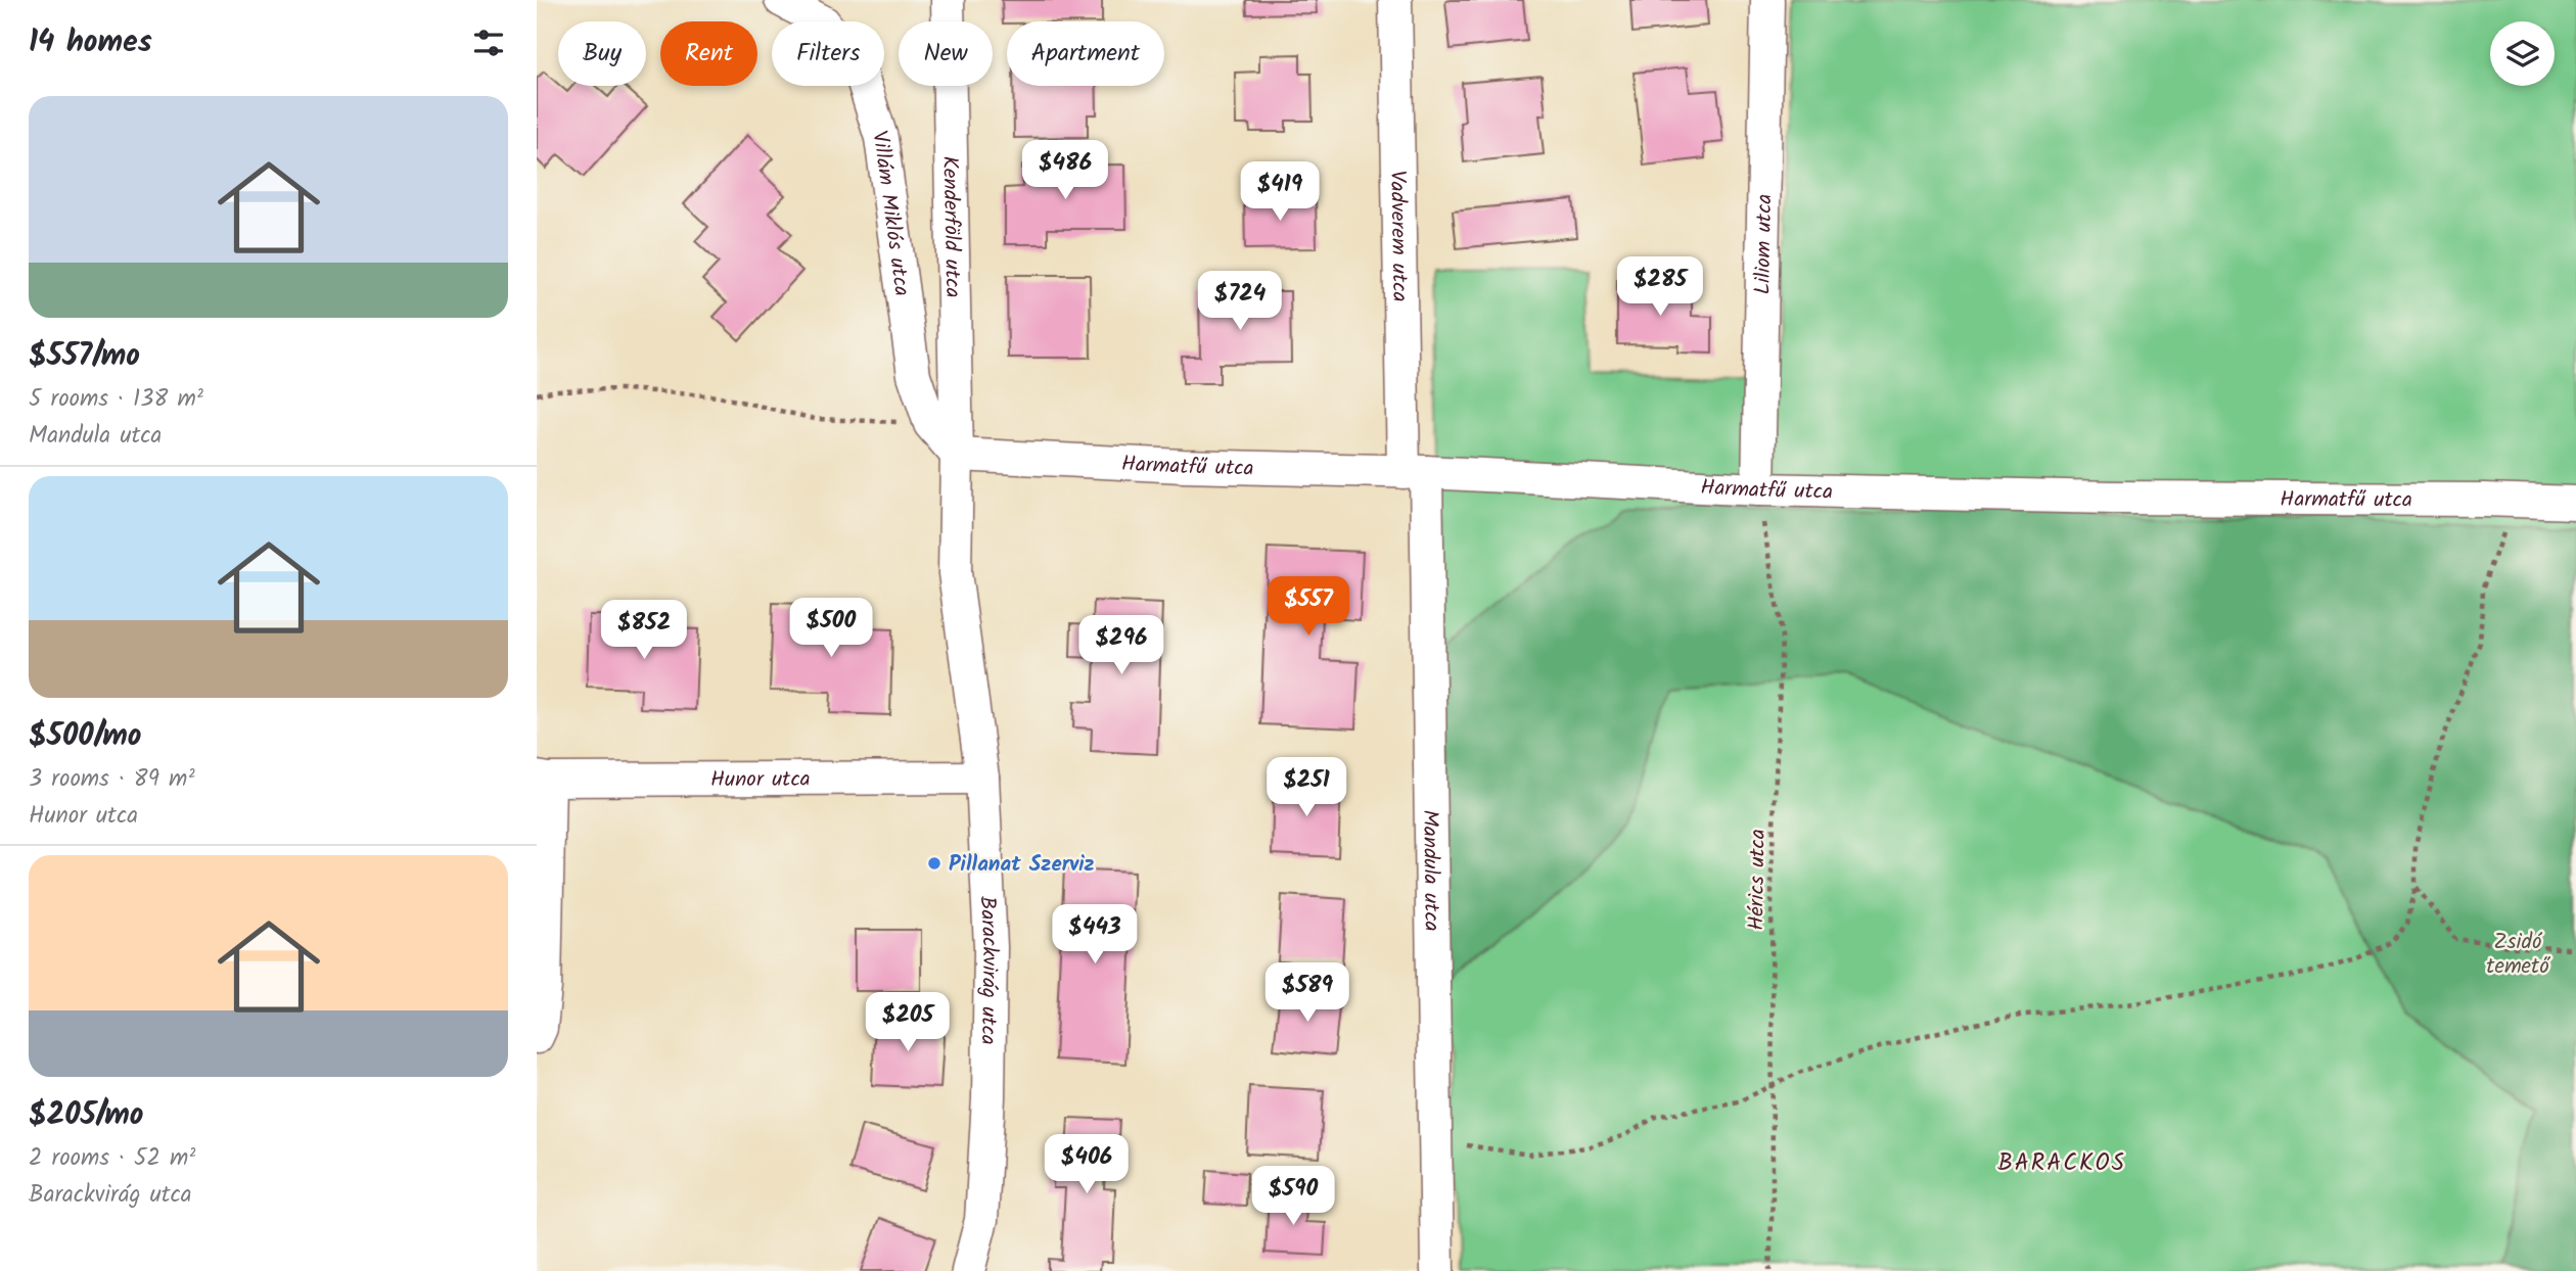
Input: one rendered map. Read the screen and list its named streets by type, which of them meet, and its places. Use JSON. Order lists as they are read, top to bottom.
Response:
{
  "streets": {
    "street": [
      "Villám Miklós utca",
      "Kenderföld utca",
      "Vadverem utca",
      "Liliom utca",
      "Harmatfű utca",
      "Hunor utca",
      "Mandula utca",
      "Barackvirág utca"
    ],
    "path": ["Hérics utca"]
  },
  "crossings": [
    ["Villám Miklós utca", "Kenderföld utca"],
    ["Villám Miklós utca", "Harmatfű utca"],
    ["Villám Miklós utca", "Barackvirág utca"],
    ["Kenderföld utca", "Harmatfű utca"],
    ["Kenderföld utca", "Barackvirág utca"],
    ["Vadverem utca", "Harmatfű utca"],
    ["Vadverem utca", "Mandula utca"],
    ["Liliom utca", "Harmatfű utca"],
    ["Liliom utca", "Hérics utca"],
    ["Harmatfű utca", "Mandula utca"],
    ["Harmatfű utca", "Hérics utca"],
    ["Harmatfű utca", "Barackvirág utca"],
    ["Hunor utca", "Barackvirág utca"]
  ],
  "districts": ["BARACKOS"],
  "parks": ["Zsidó temető"],
  "places": ["Pillanat Szerviz"],
  "page": {
    "heading": "14 homes",
    "chip": [
      "Buy",
      "Rent",
      "Filters",
      "New",
      "Apartment"
    ],
    "list": [
      {
        "name": "$557/mo",
        "note": "5 rooms · 138 m² · Mandula utca"
      },
      {
        "name": "$500/mo",
        "note": "3 rooms · 89 m² · Hunor utca"
      },
      {
        "name": "$205/mo",
        "note": "2 rooms · 52 m² · Barackvirág utca"
      }
    ],
    "price": [
      "$486",
      "$419",
      "$285",
      "$724",
      "$557",
      "$500",
      "$852",
      "$296",
      "$251",
      "$443",
      "$589",
      "$205",
      "$406",
      "$590"
    ]
  }
}
